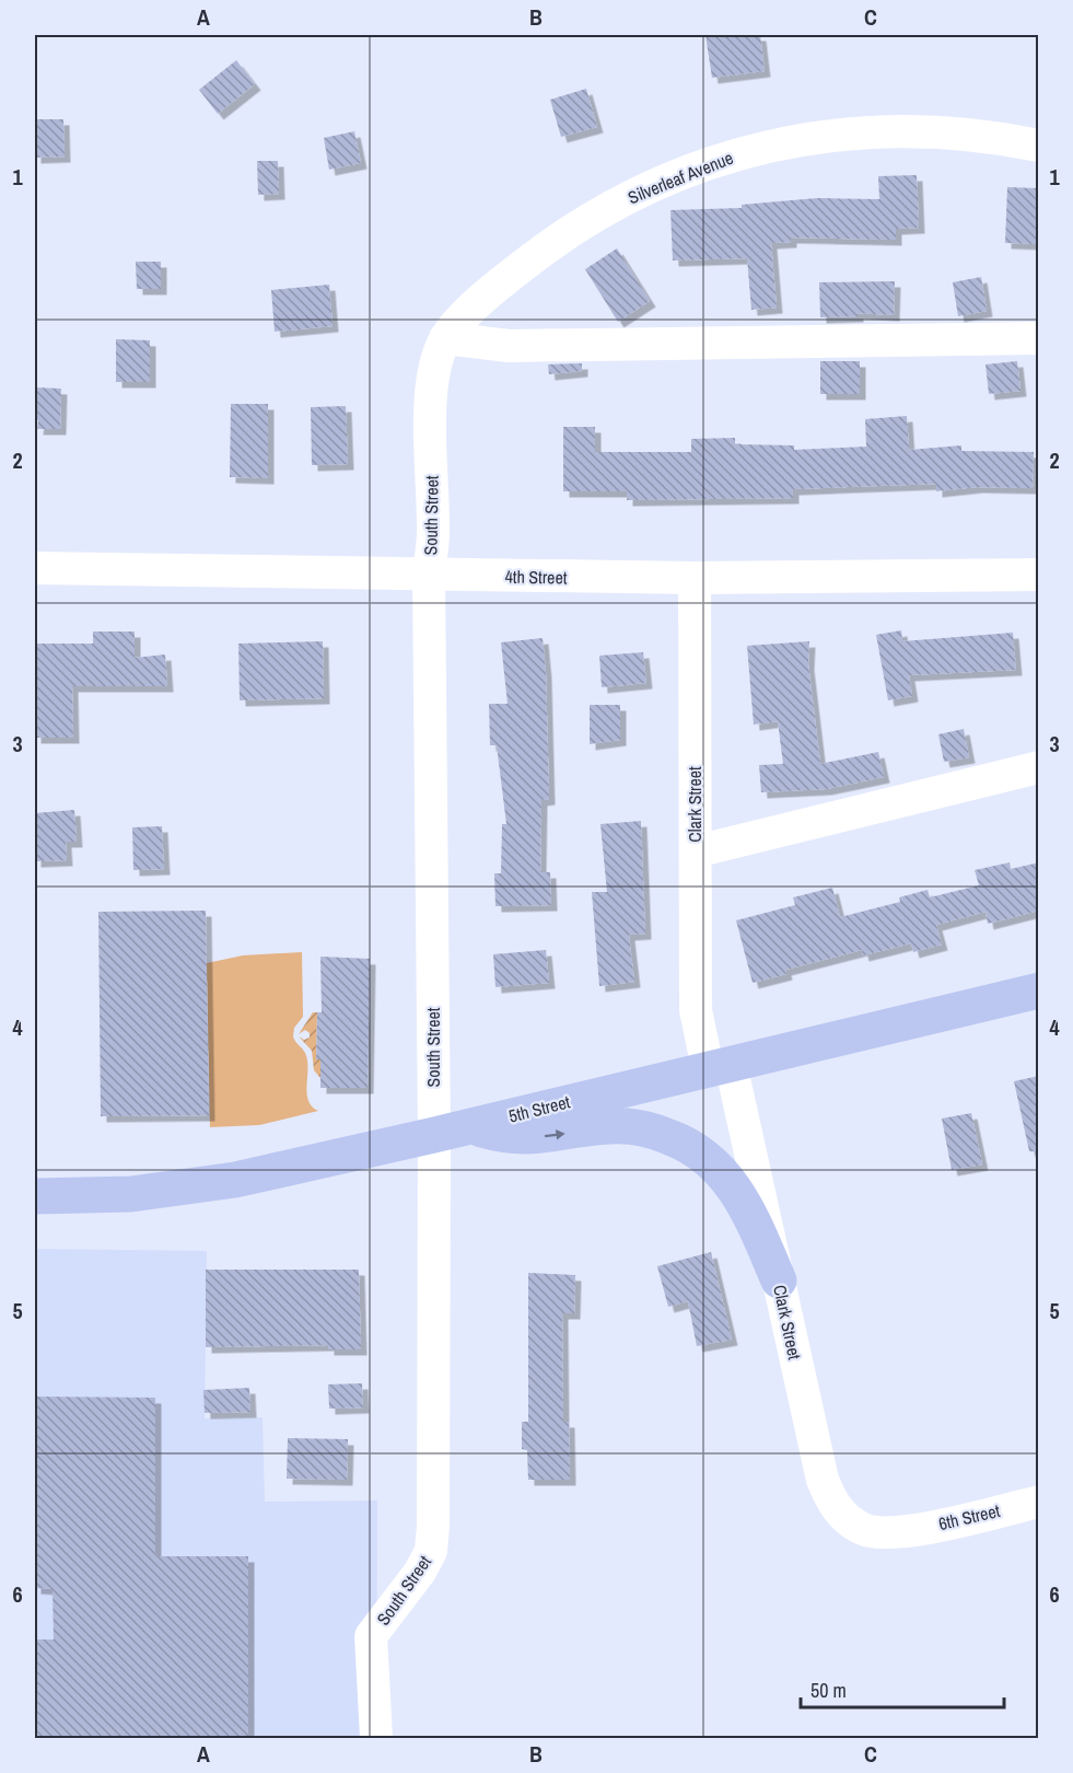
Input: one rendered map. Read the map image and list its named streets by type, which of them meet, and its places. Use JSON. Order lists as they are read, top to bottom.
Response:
{
  "streets": {
    "main road": ["5th Street"],
    "street": [
      "Silverleaf Avenue",
      "South Street",
      "4th Street",
      "Clark Street",
      "6th Street"
    ]
  },
  "crossings": [
    ["Silverleaf Avenue", "South Street"],
    ["South Street", "4th Street"],
    ["South Street", "5th Street"],
    ["4th Street", "Clark Street"],
    ["Clark Street", "5th Street"],
    ["Clark Street", "6th Street"]
  ],
  "scale_bar": "50 m",
  "grid": {
    "columns": ["A", "B", "C"],
    "rows": [
      "1",
      "2",
      "3",
      "4",
      "5",
      "6"
    ]
  }
}
